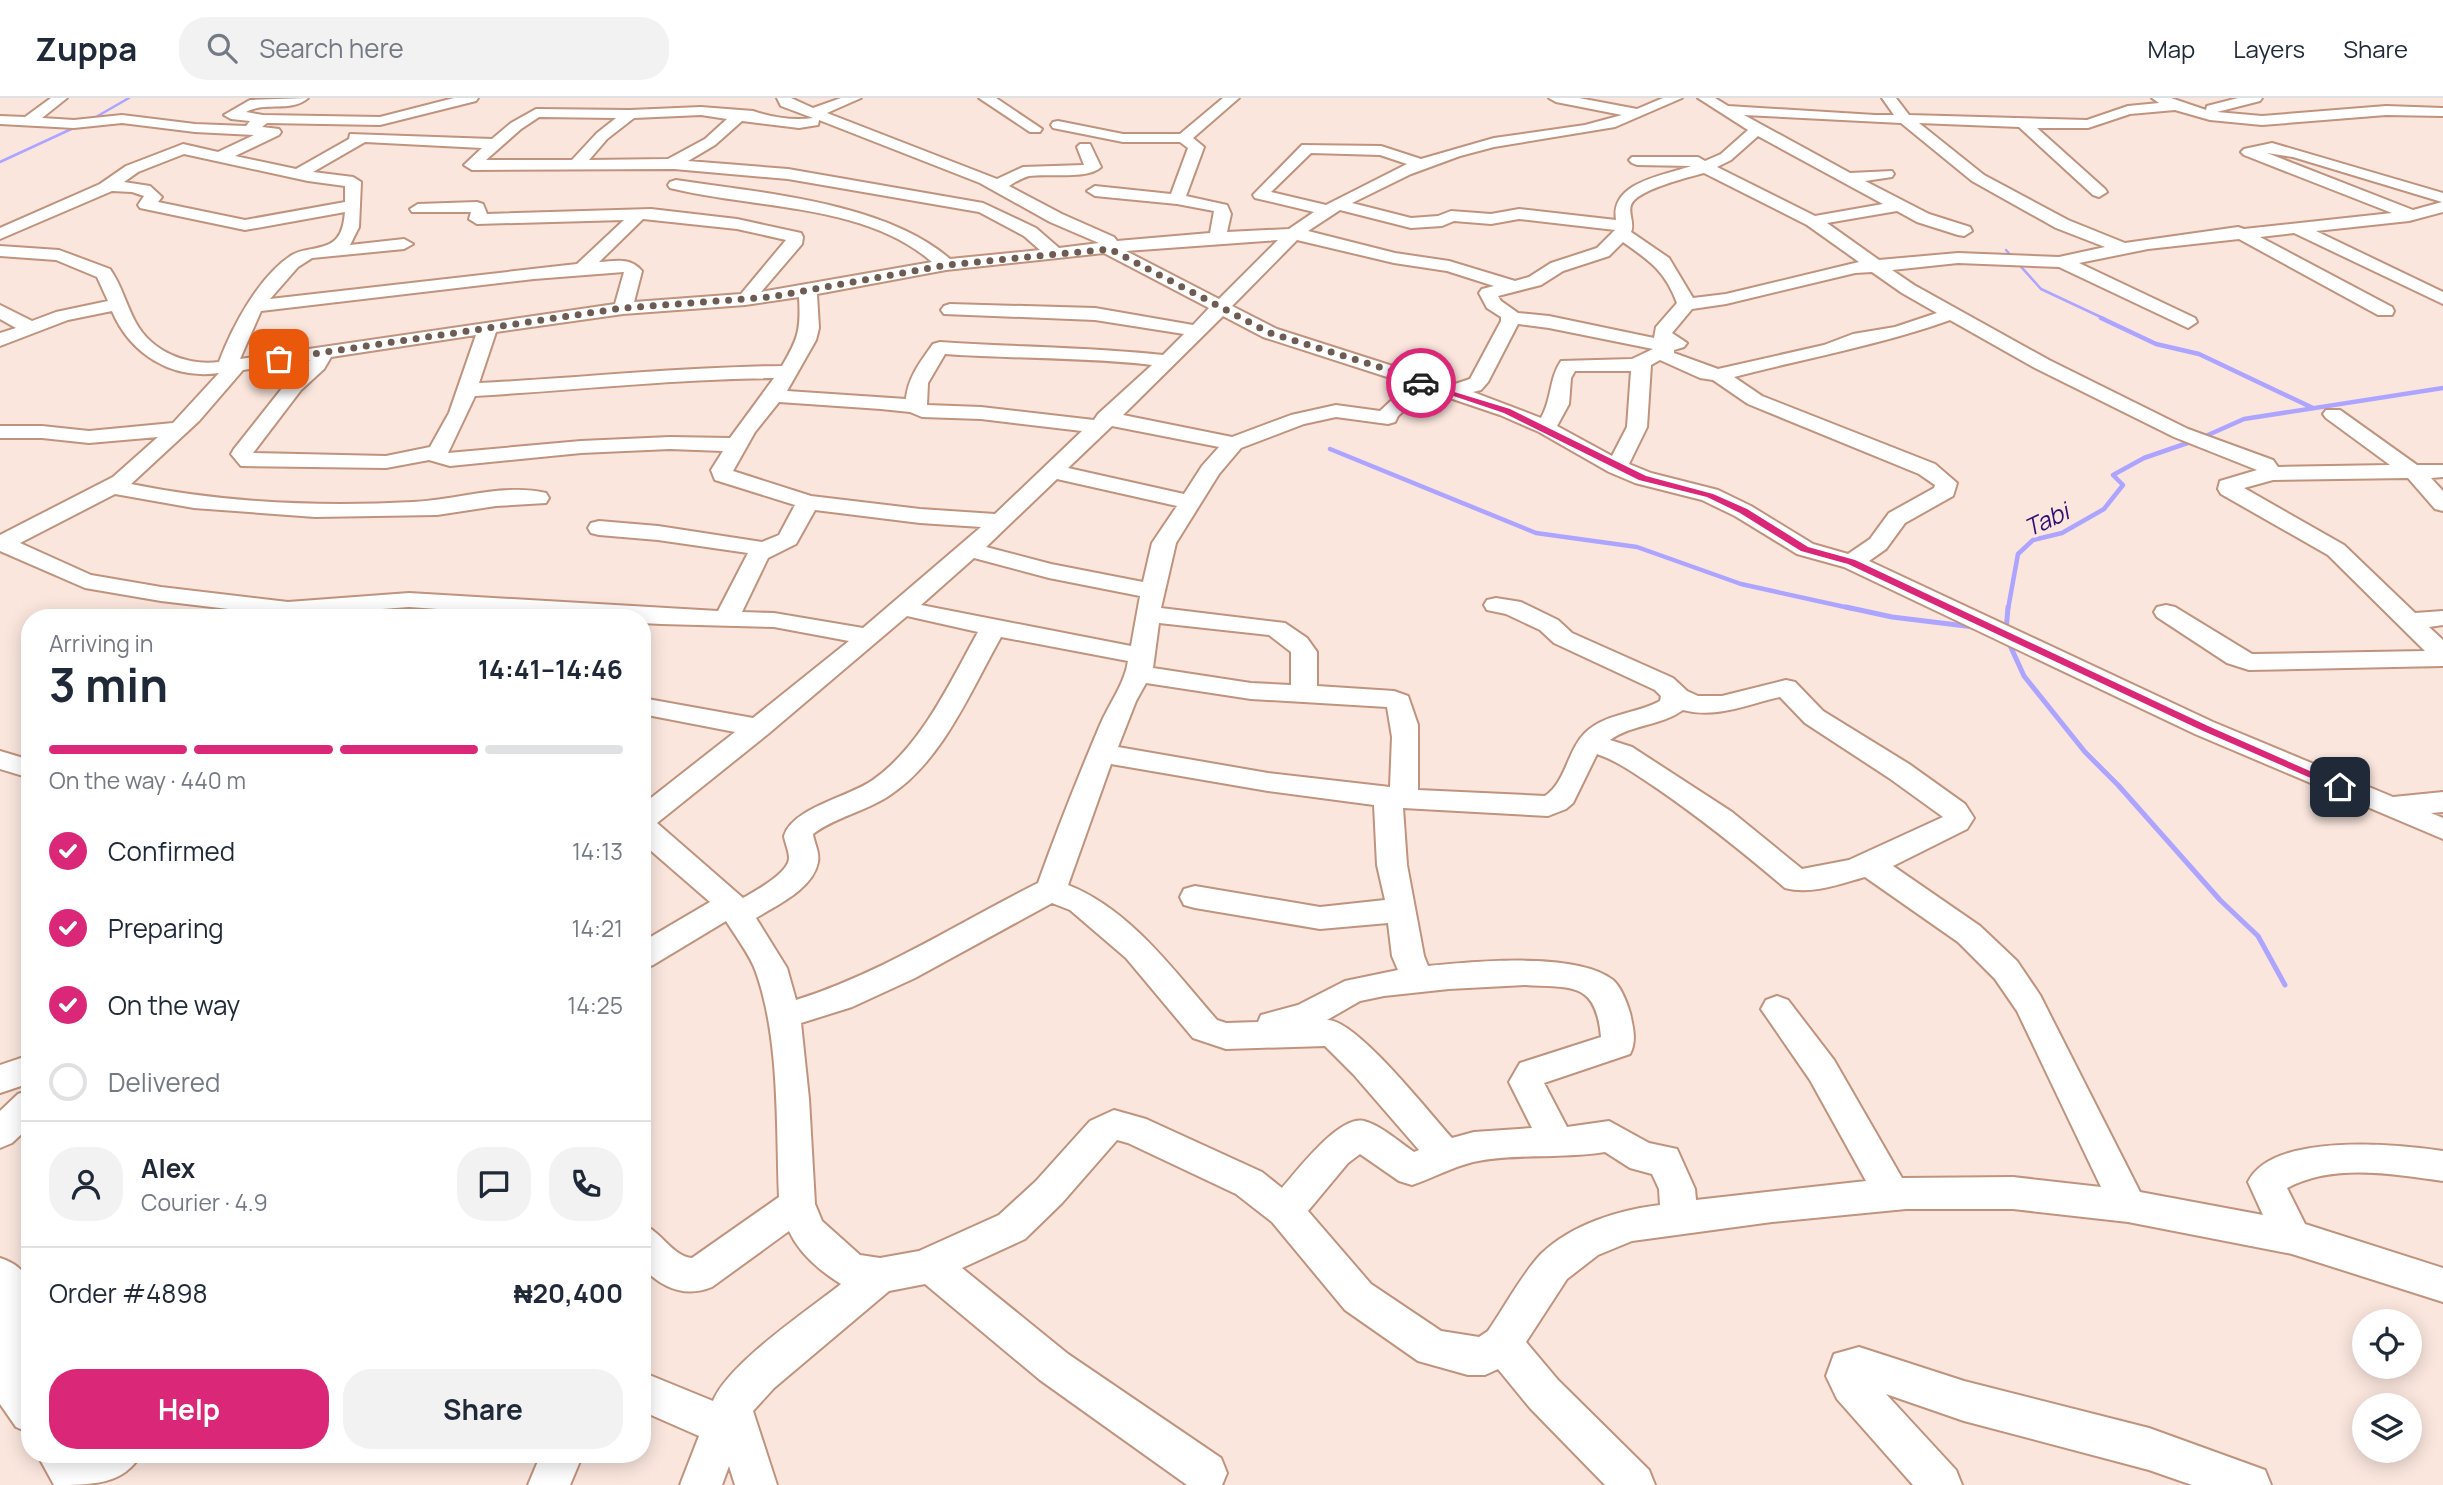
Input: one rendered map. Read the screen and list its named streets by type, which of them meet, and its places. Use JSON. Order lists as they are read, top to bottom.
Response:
{
  "water": ["Tabi"],
  "page": {
    "header": "Zuppa",
    "search": "Search here",
    "nav": ["Map", "Layers", "Share"],
    "heading": ["3 min", "Arriving in", "14:41–14:46"],
    "panel": [
      "Alex",
      "Courier · 4.9",
      "Order #4898",
      "₦20,400"
    ],
    "bar": "On the way · 440 m",
    "list": [
      ["Confirmed", "14:13"],
      ["Preparing", "14:21"],
      ["On the way", "14:25"],
      "Delivered"
    ],
    "buttons": ["Help", "Share"]
  }
}
